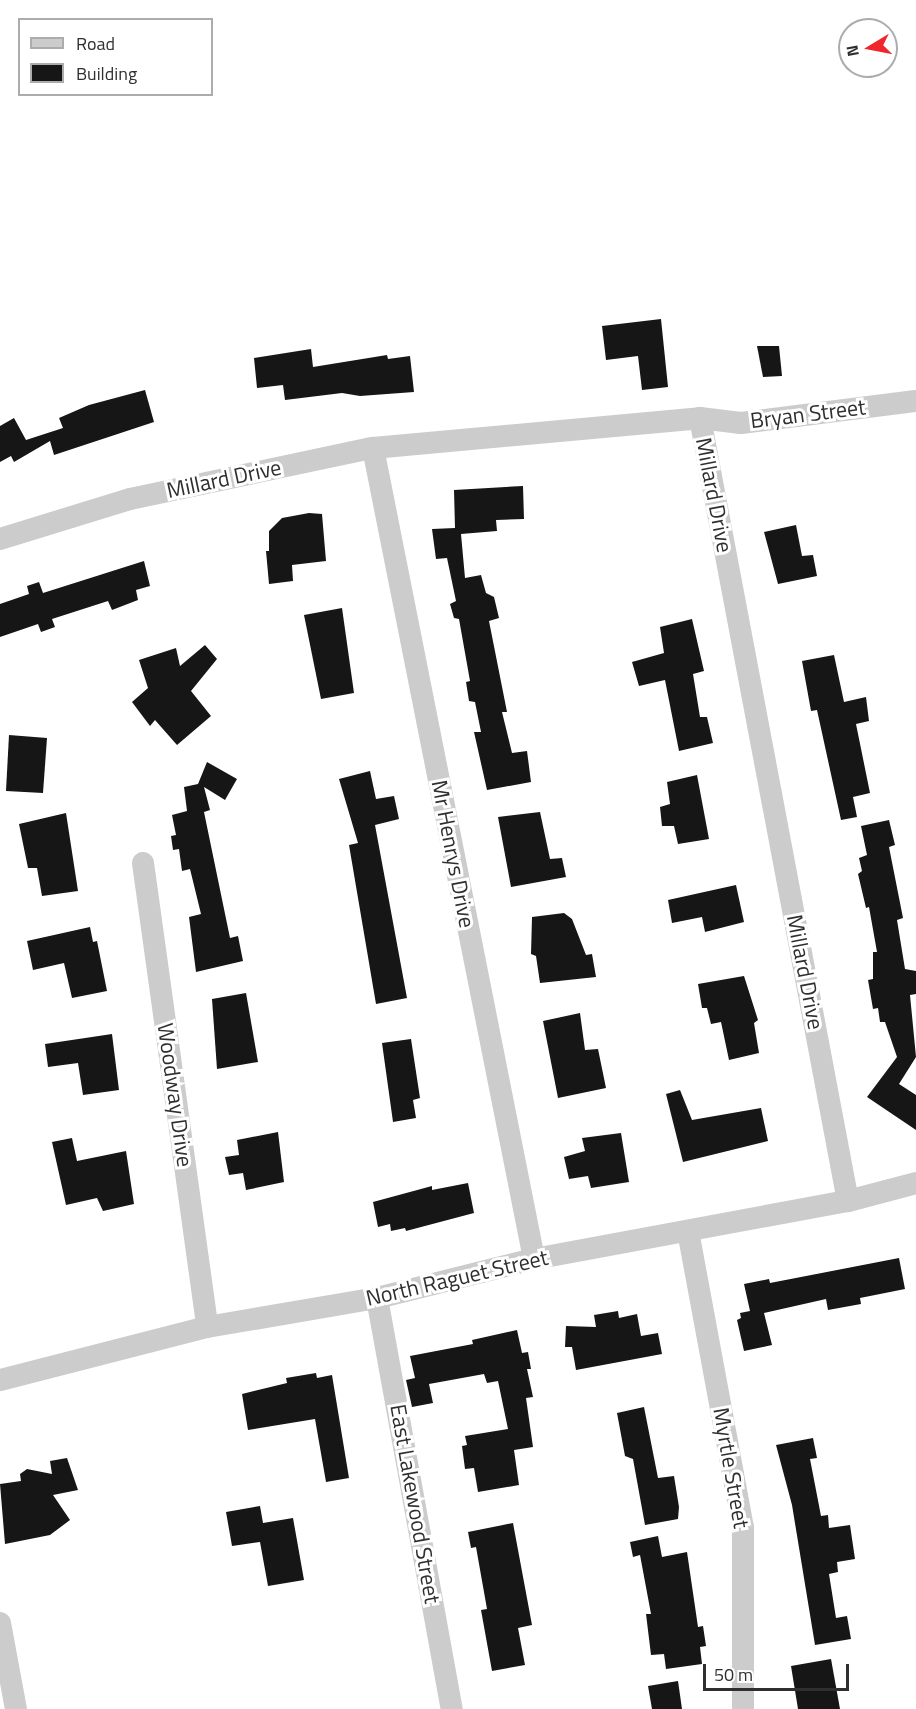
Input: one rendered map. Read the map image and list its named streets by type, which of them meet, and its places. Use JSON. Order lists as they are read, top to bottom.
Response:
{
  "streets": {
    "street": [
      "Bryan Street",
      "Millard Drive",
      "Mr Henrys Drive",
      "Woodway Drive",
      "North Raguet Street",
      "Myrtle Street",
      "East Lakewood Street"
    ]
  },
  "crossings": [
    ["Bryan Street", "Millard Drive"],
    ["Millard Drive", "Mr Henrys Drive"],
    ["Millard Drive", "North Raguet Street"],
    ["Mr Henrys Drive", "North Raguet Street"],
    ["Woodway Drive", "North Raguet Street"],
    ["North Raguet Street", "Myrtle Street"],
    ["North Raguet Street", "East Lakewood Street"]
  ],
  "legend": ["Road", "Building"],
  "scale_bar": "50 m",
  "north": "left"
}
